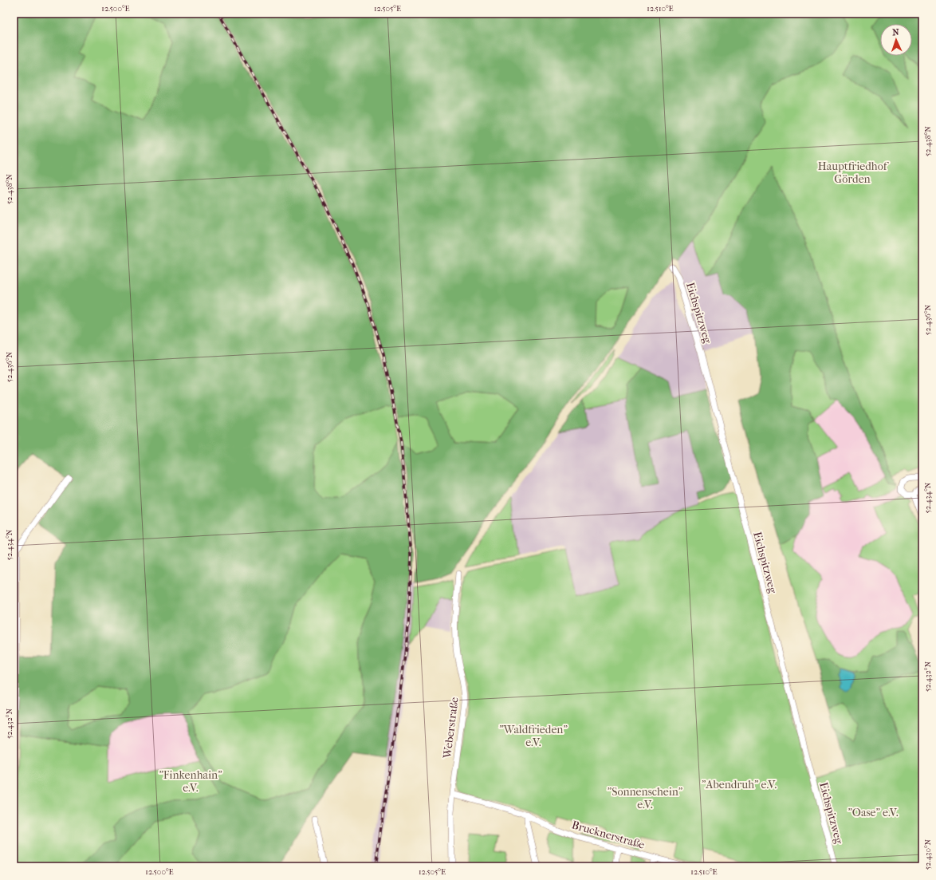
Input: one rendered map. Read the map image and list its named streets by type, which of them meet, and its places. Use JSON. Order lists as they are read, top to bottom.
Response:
{
  "streets": {
    "street": ["Eichspitzweg", "Weberstraße", "Brucknerstraße"]
  },
  "crossings": [
    ["Weberstraße", "Brucknerstraße"]
  ],
  "parks": [
    "Hauptfriedhof Görden",
    "\"Waldfrieden\" e.V.",
    "\"Finkenhain\" e.V.",
    "\"Abendruh\" e.V.",
    "\"Sonnenschein\" e.V.",
    "\"Oase\" e.V."
  ],
  "north": "top",
  "coordinates": [
    "12.500°E",
    "12.505°E",
    "12.510°E",
    "52.438°N",
    "52.436°N",
    "52.434°N",
    "52.432°N",
    "52.430°N"
  ]
}
